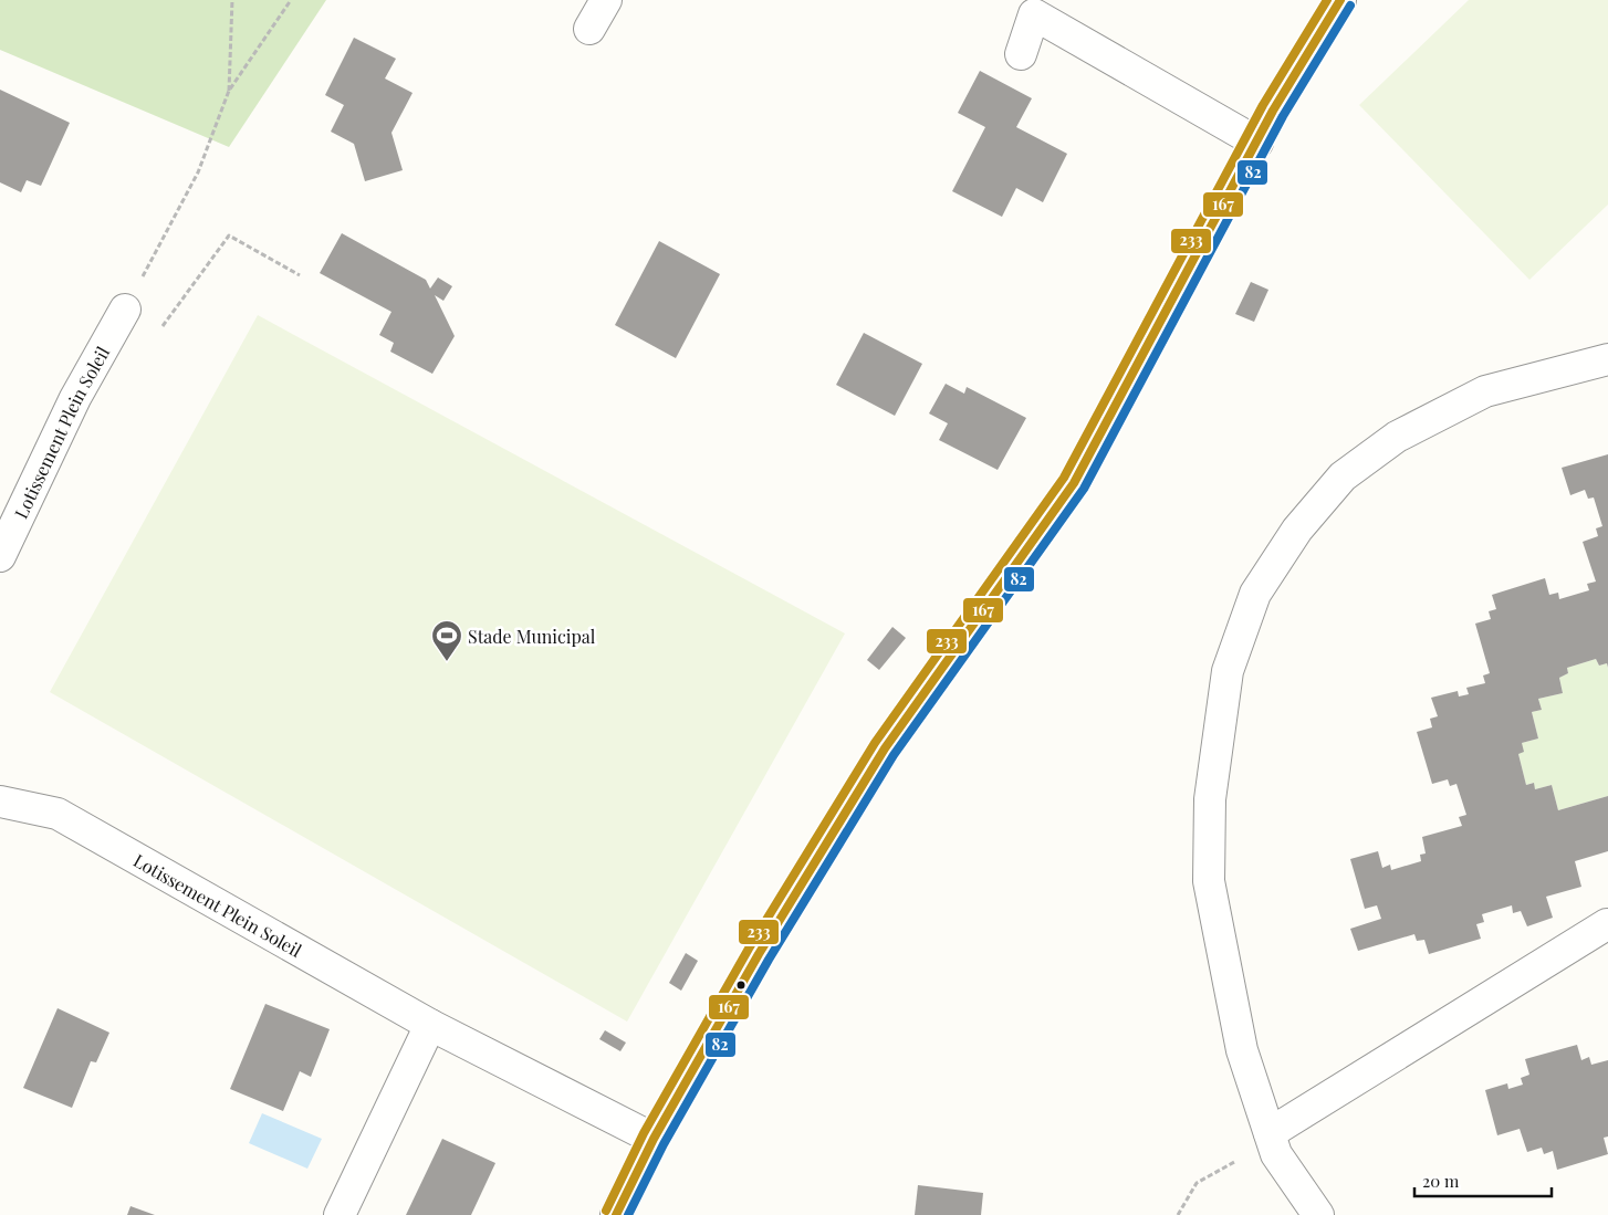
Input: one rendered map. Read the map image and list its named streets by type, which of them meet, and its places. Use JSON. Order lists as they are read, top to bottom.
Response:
{
  "streets": {
    "street": ["Lotissement Plein Soleil"]
  },
  "places": {
    "sports": ["Stade Municipal"]
  },
  "lines": ["transit line 167", "transit line 233", "transit line 82"],
  "scale_bar": "20 m"
}
